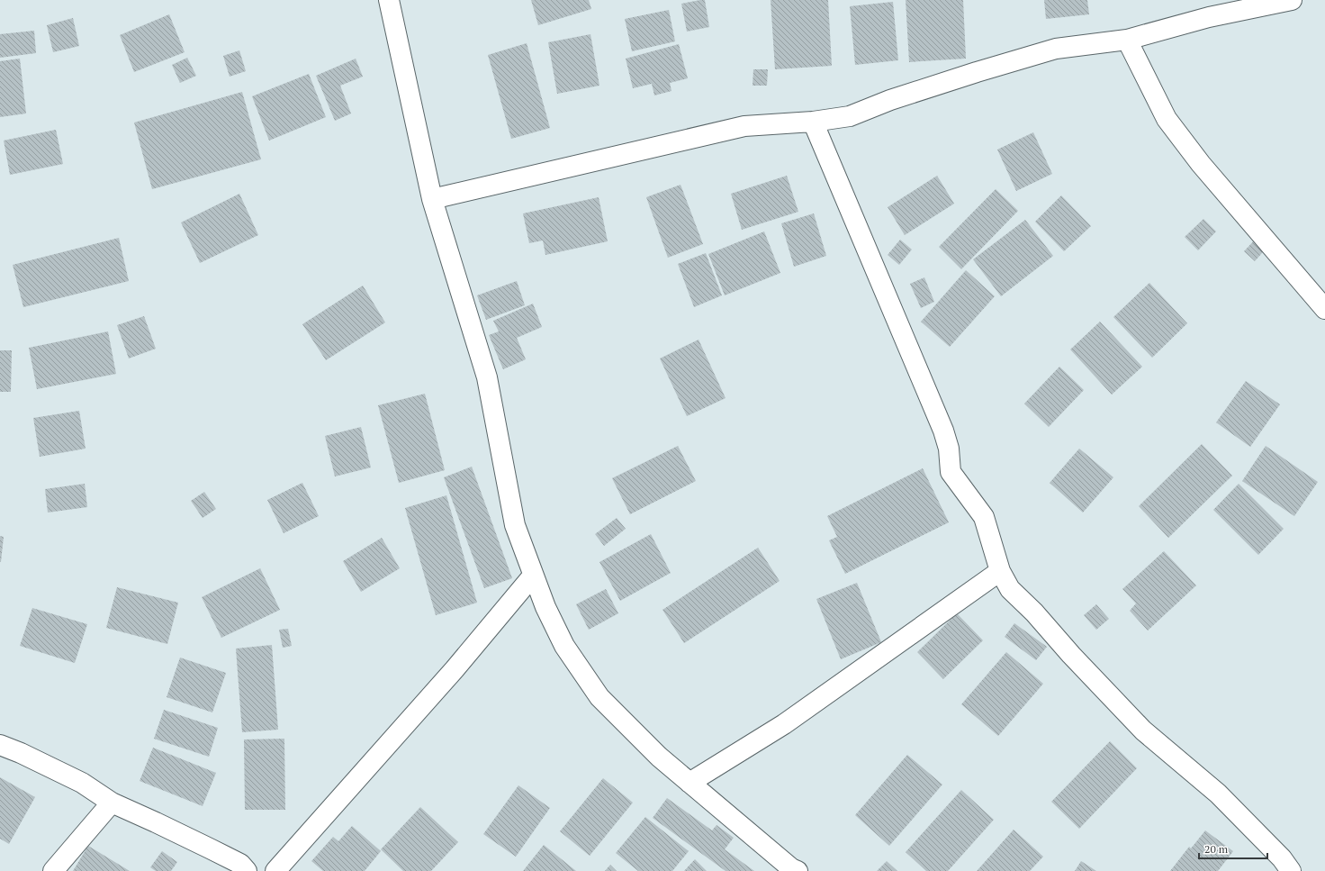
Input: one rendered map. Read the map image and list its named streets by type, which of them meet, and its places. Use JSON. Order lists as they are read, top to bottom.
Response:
{
  "scale_bar": "20 m"
}
